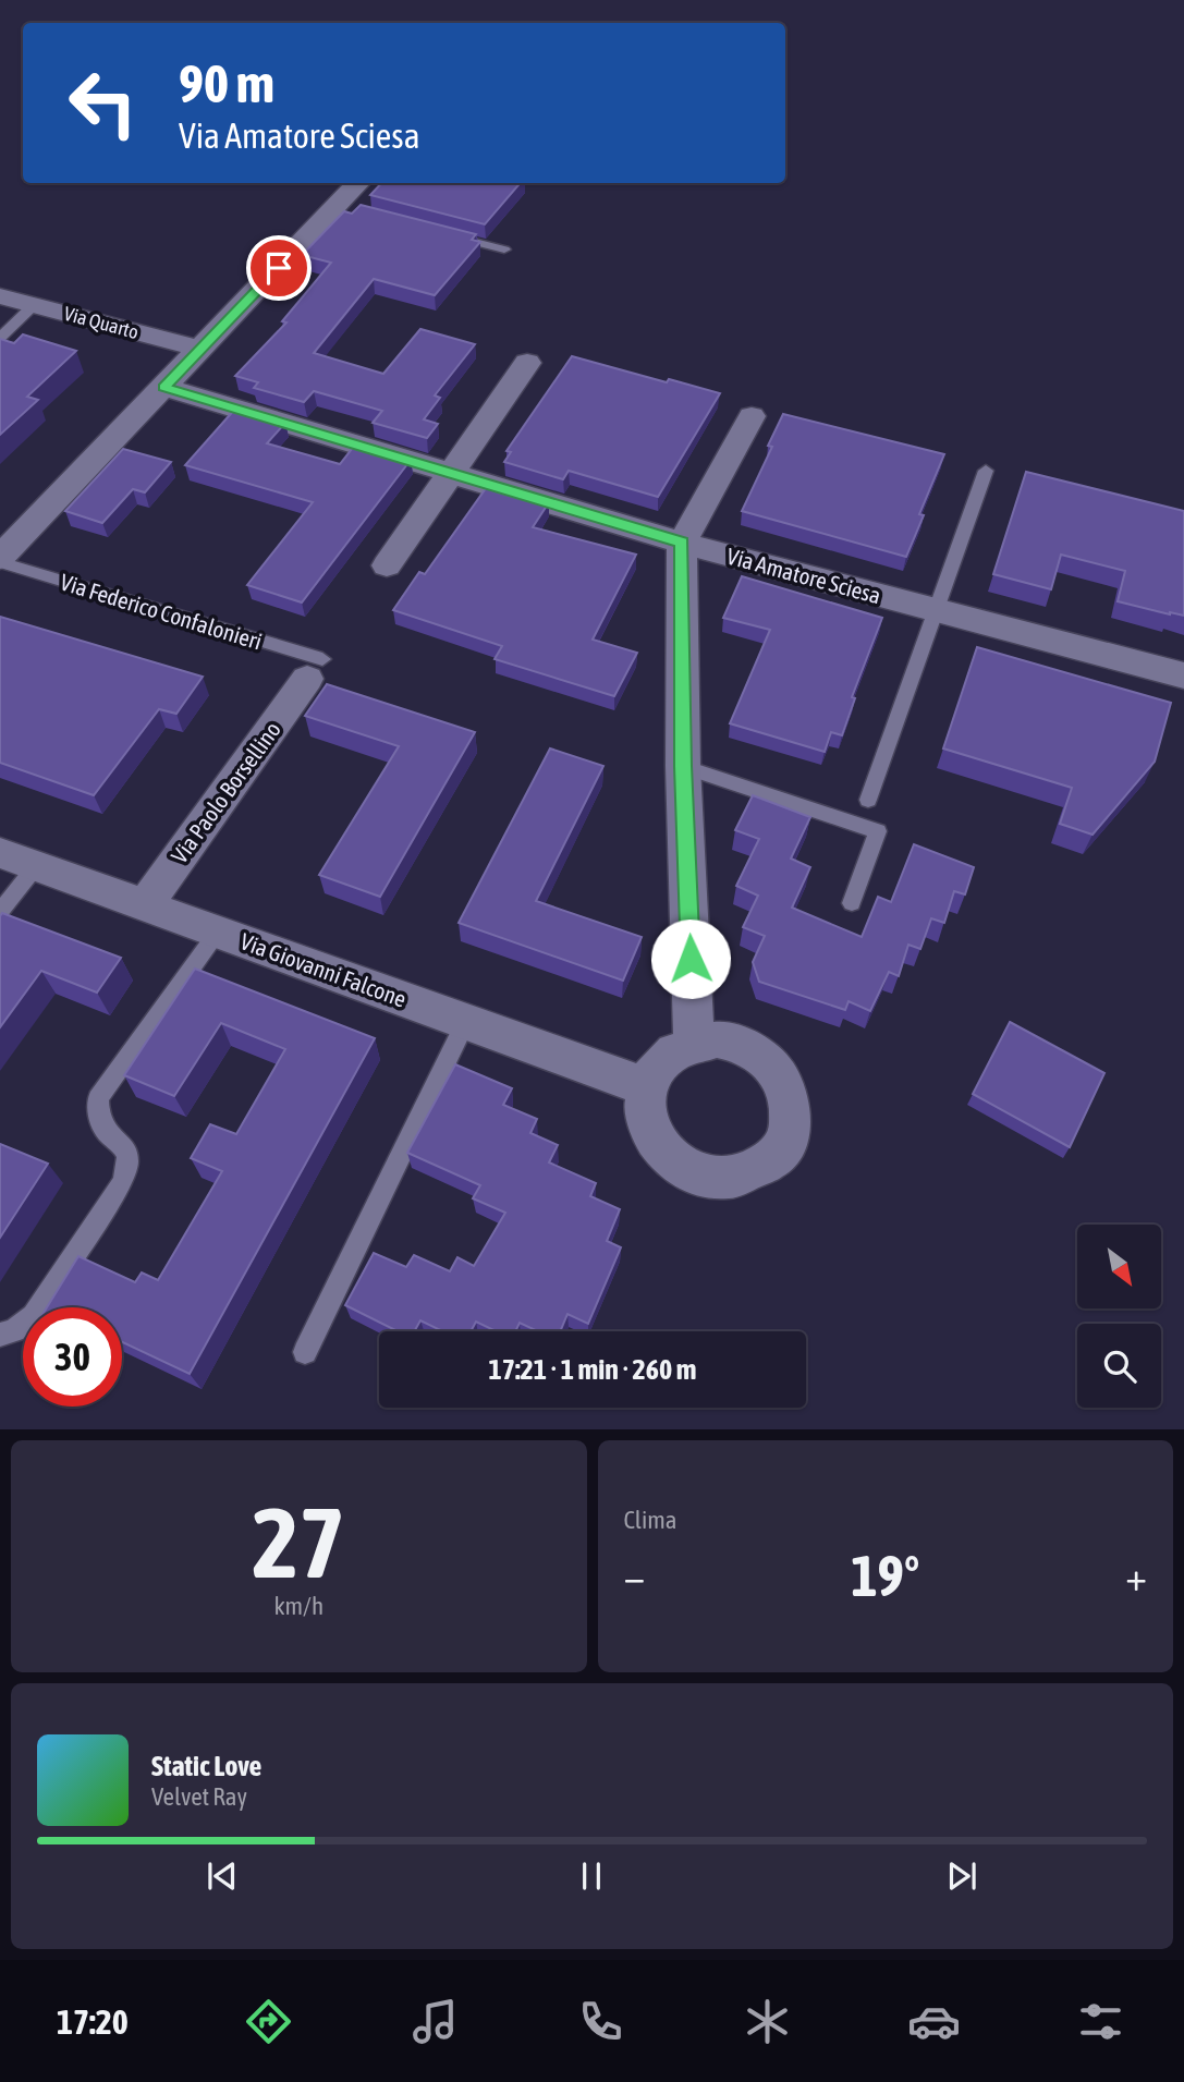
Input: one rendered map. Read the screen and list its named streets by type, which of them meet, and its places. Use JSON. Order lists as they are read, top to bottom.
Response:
{
  "streets": {
    "street": [
      "Via Quarto",
      "Via Amatore Sciesa",
      "Via Federico Confalonieri",
      "Via Paolo Borsellino",
      "Via Giovanni Falcone"
    ]
  },
  "crossings": [
    ["Via Quarto", "Via Federico Confalonieri"],
    ["Via Amatore Sciesa", "Via Federico Confalonieri"],
    ["Via Federico Confalonieri", "Via Paolo Borsellino"],
    ["Via Paolo Borsellino", "Via Giovanni Falcone"]
  ],
  "north": "bottom right",
  "page": {
    "turn": ["90 m", "Via Amatore Sciesa"],
    "limit": "30",
    "trip": "17:21 · 1 min · 260 m",
    "tile": [
      ["27", "km/h"],
      "Clima"
    ],
    "heat": ["−", "19°", "+"],
    "song": ["Static Love", "Velvet Ray"],
    "tabs": "17:20"
  }
}
